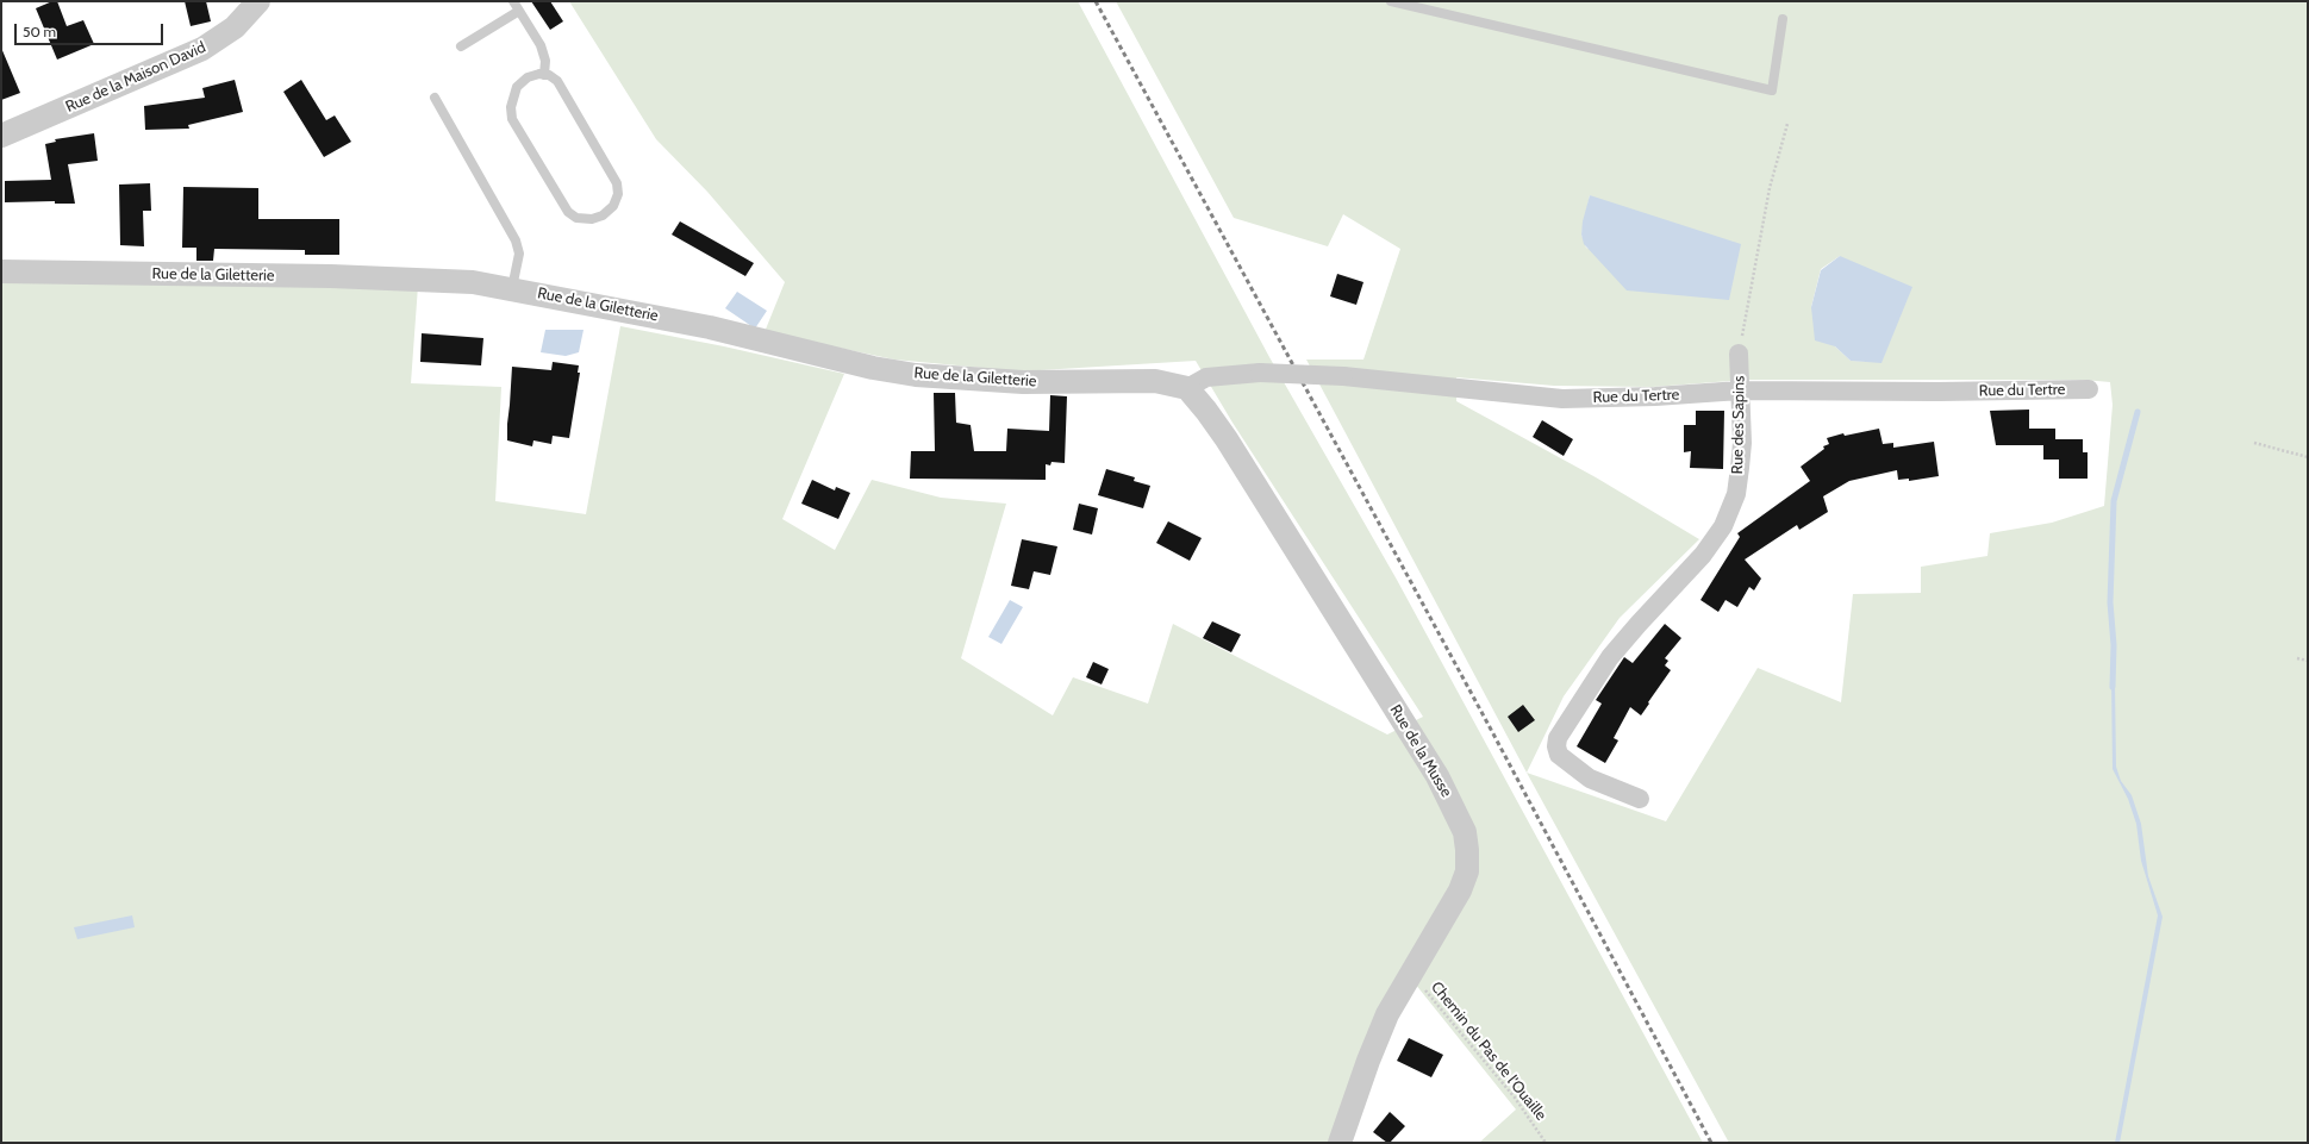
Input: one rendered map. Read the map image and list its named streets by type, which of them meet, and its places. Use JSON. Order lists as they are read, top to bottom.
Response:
{
  "streets": {
    "street": [
      "Rue de la Maison David",
      "Rue de la Giletterie",
      "Rue du Tertre",
      "Rue des Sapins",
      "Rue de la Musse"
    ],
    "path": ["Chemin du Pas de l'Ouaille"]
  },
  "crossings": [
    ["Rue de la Giletterie", "Rue du Tertre"],
    ["Rue de la Giletterie", "Rue de la Musse"],
    ["Rue du Tertre", "Rue des Sapins"],
    ["Rue du Tertre", "Rue de la Musse"],
    ["Rue de la Musse", "Chemin du Pas de l'Ouaille"]
  ],
  "scale_bar": "50 m"
}
